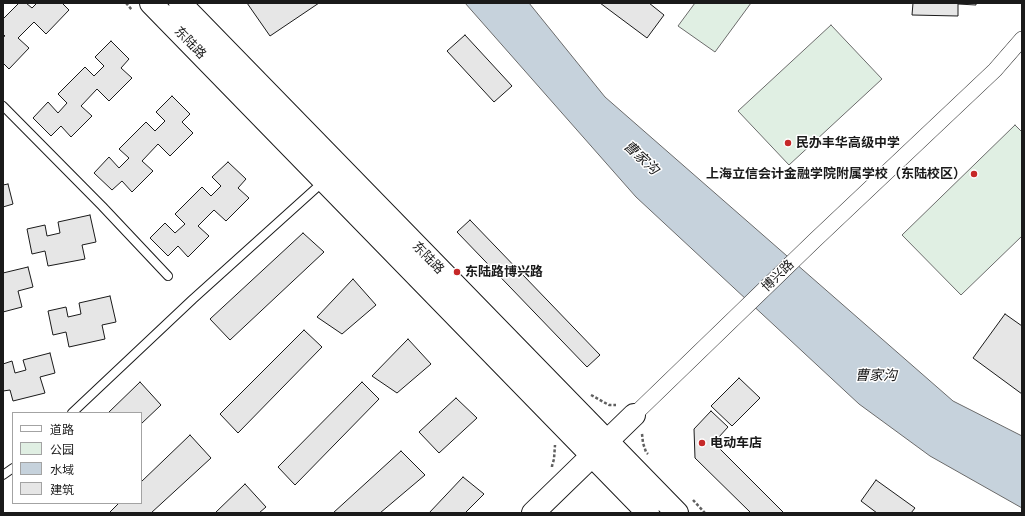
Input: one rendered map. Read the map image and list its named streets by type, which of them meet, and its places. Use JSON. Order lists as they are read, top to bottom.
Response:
{
  "streets": {
    "main road": ["东陆路", "博兴路"]
  },
  "crossings": [
    ["东陆路", "博兴路"]
  ],
  "water": ["曹家沟"],
  "places": [
    "民办丰华高级中学",
    "上海立信会计金融学院附属学校（东陆校区）",
    "东陆路博兴路",
    "电动车店"
  ],
  "legend": [
    "道路",
    "公园",
    "水域",
    "建筑"
  ]
}
